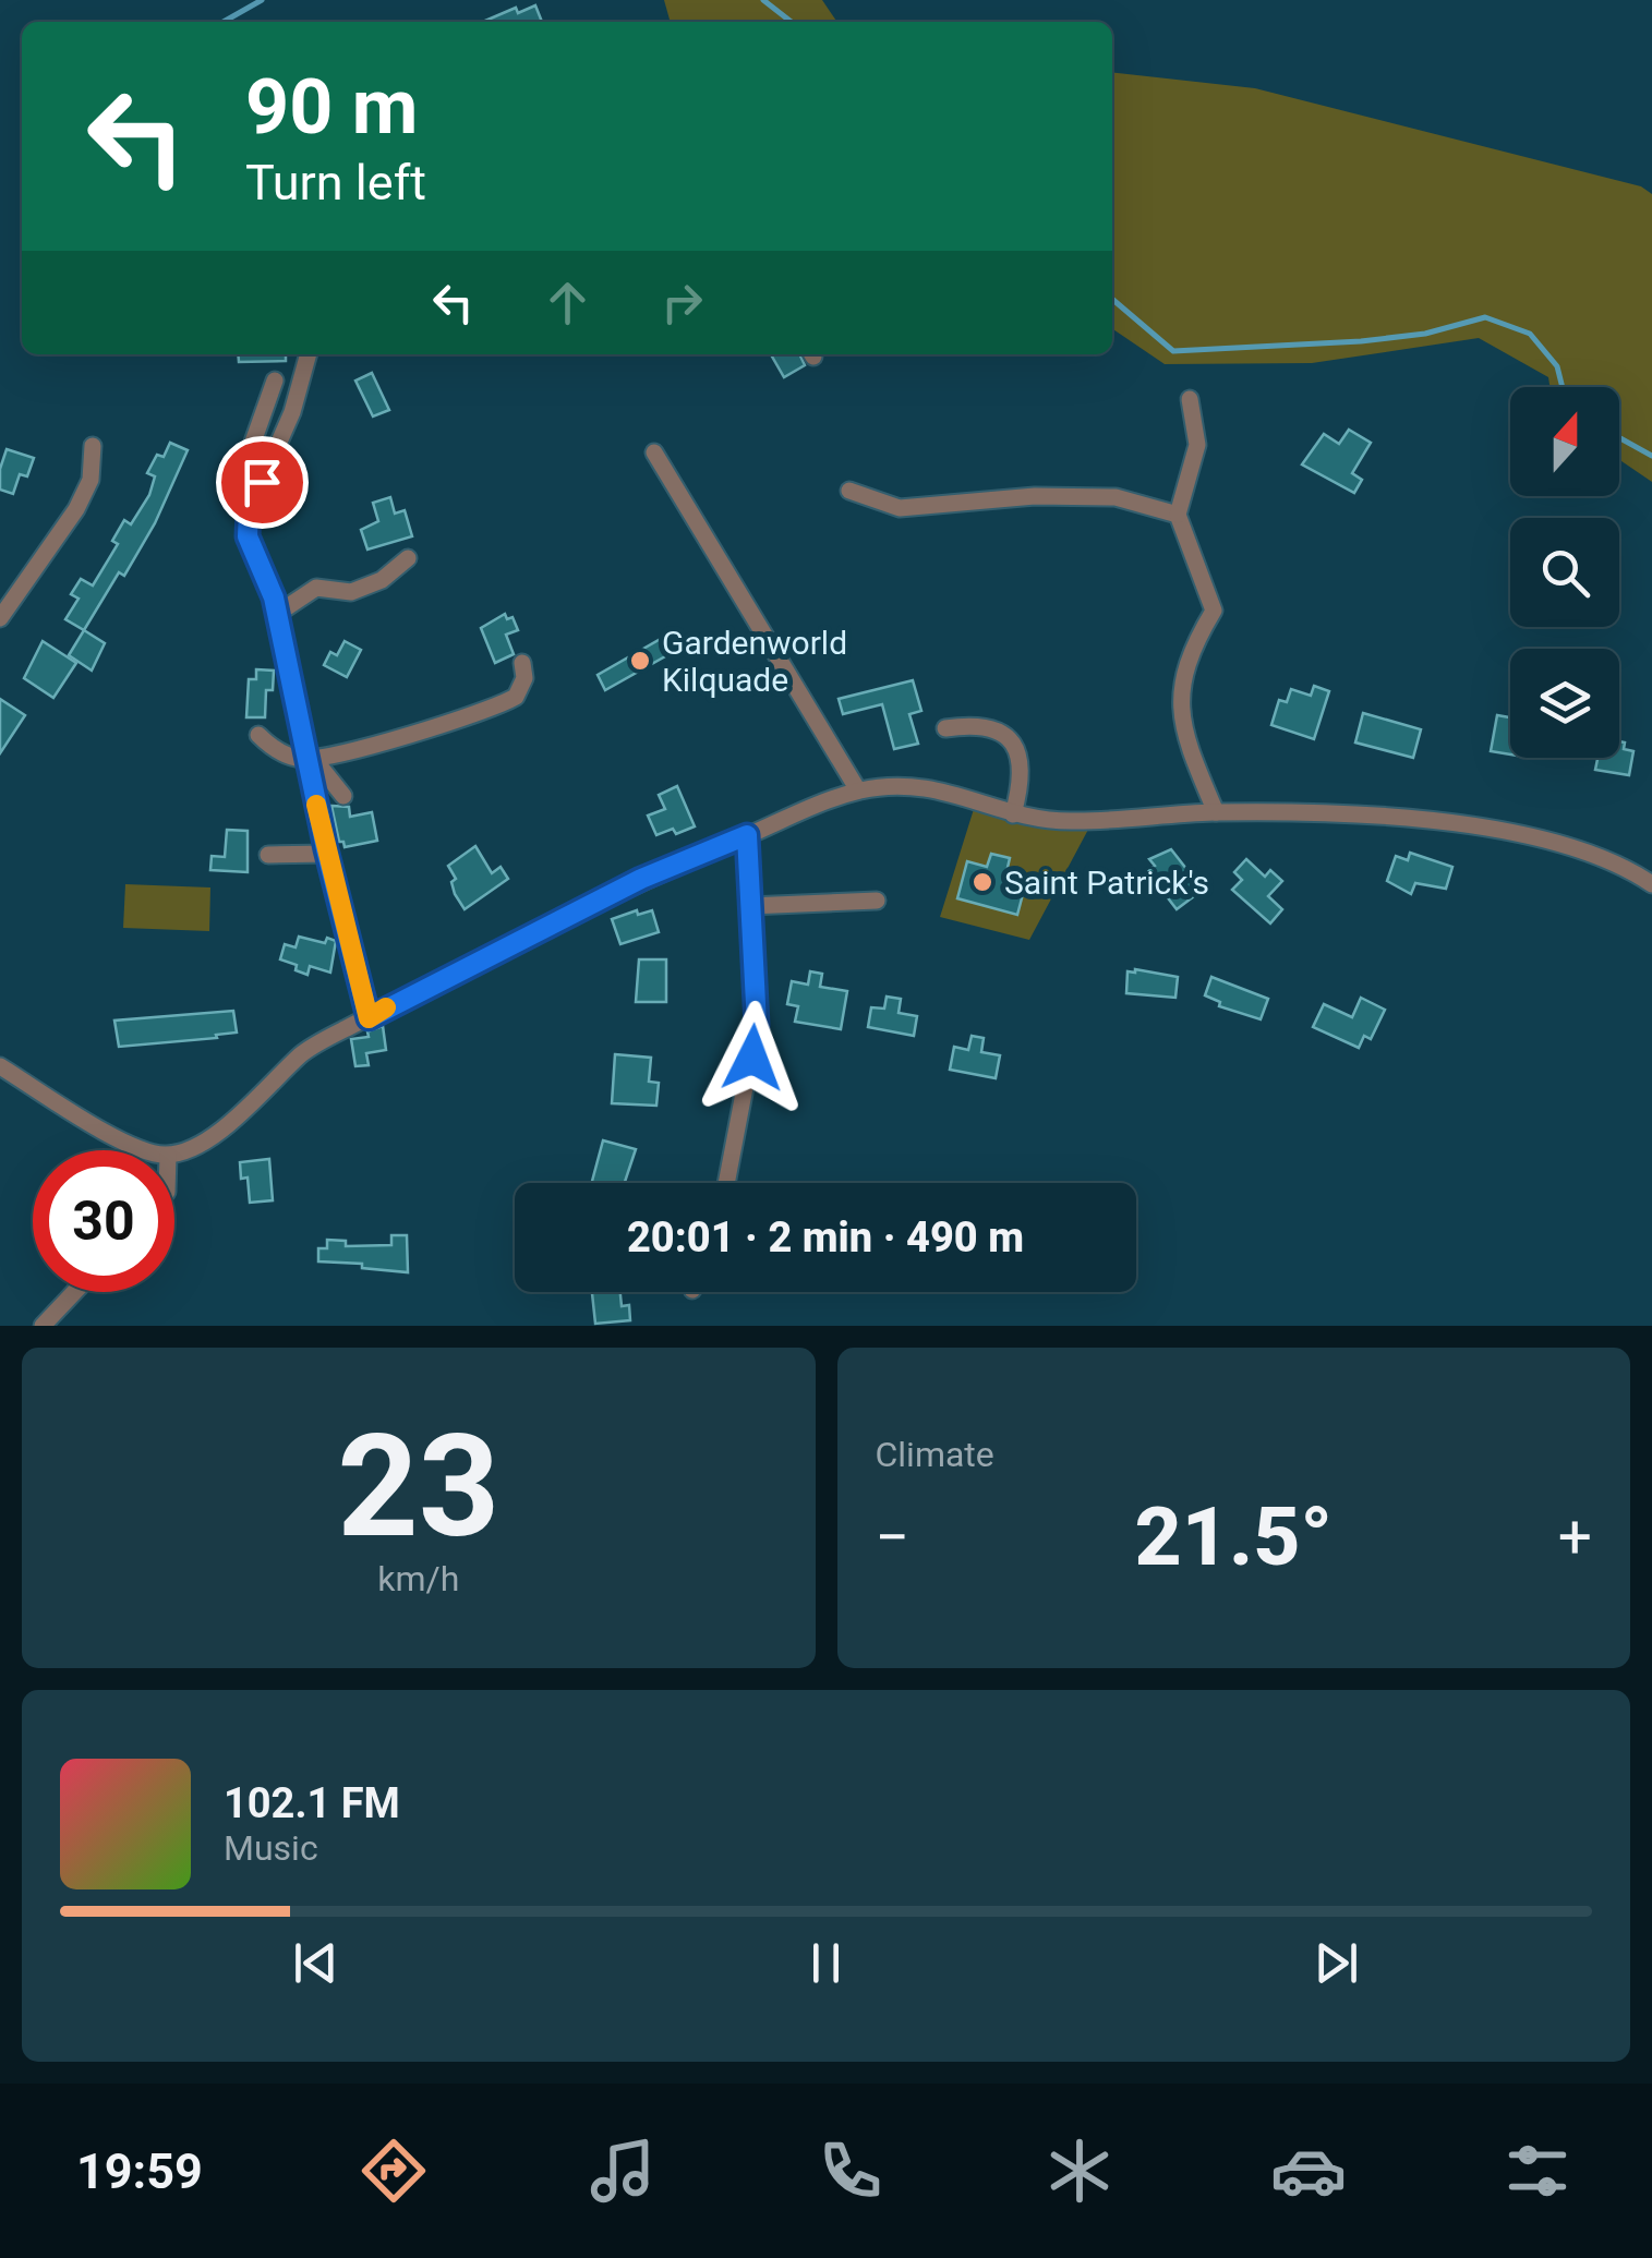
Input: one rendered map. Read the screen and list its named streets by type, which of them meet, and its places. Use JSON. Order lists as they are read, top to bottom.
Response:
{
  "places": ["Gardenworld Kilquade", "Saint Patrick's"],
  "north": "top",
  "page": {
    "turn": ["90 m", "Turn left"],
    "limit": "30",
    "trip": "20:01 · 2 min · 490 m",
    "tile": [
      ["23", "km/h"],
      "Climate"
    ],
    "heat": ["−", "21.5°", "+"],
    "song": ["102.1 FM", "Music"],
    "tabs": "19:59"
  }
}
